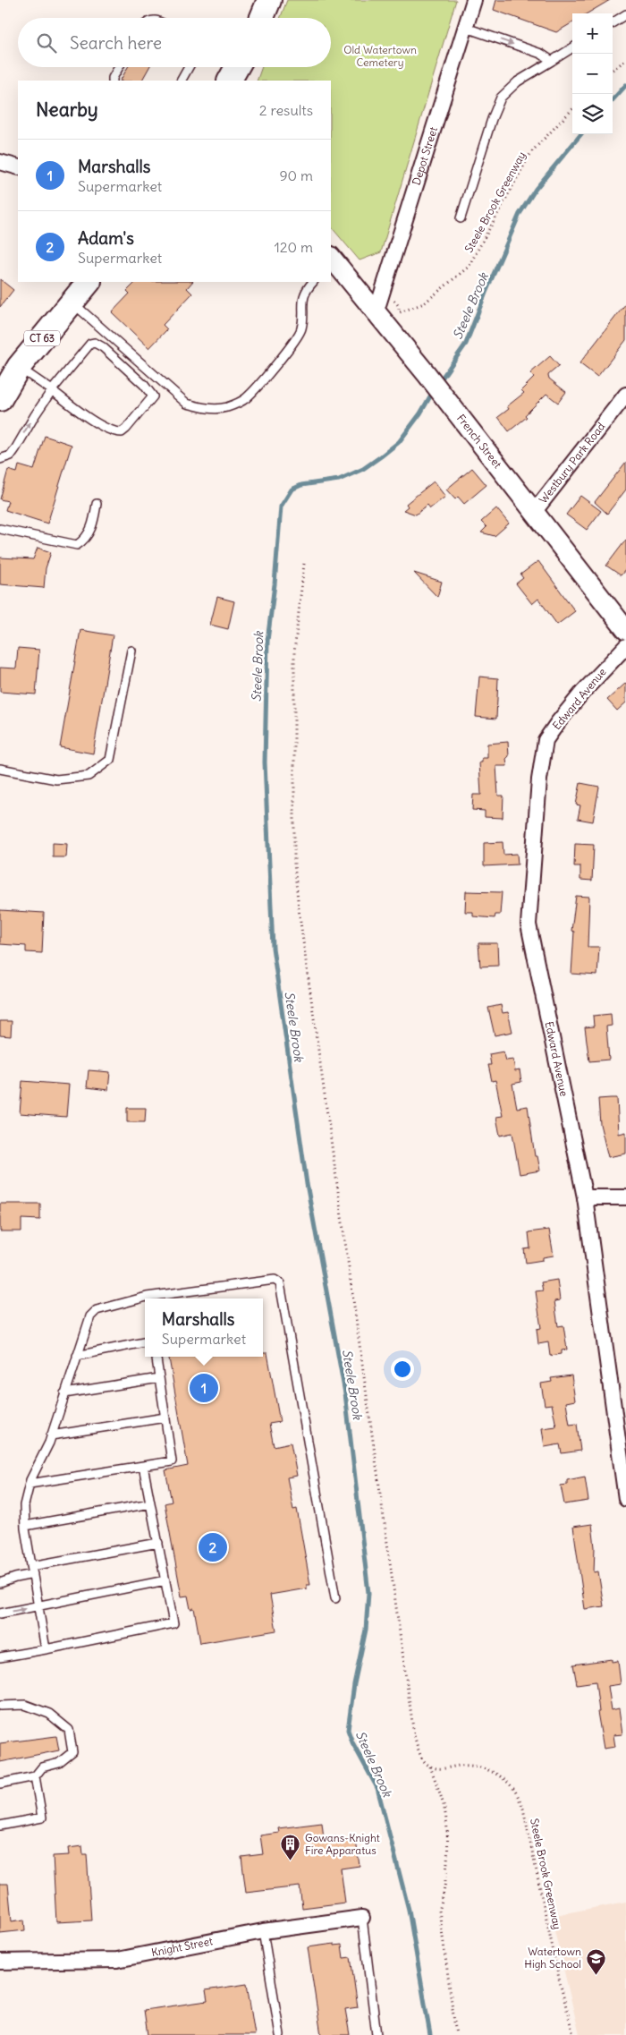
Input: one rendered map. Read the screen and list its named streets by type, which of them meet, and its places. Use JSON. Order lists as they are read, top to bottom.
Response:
{
  "streets": {
    "main road": ["CT 63"],
    "street": [
      "Depot Street",
      "French Street",
      "Westbury Park Road",
      "Edward Avenue",
      "Knight Street"
    ],
    "path": ["Steele Brook Greenway"]
  },
  "crossings": [
    ["Depot Street", "French Street"],
    ["French Street", "Westbury Park Road"]
  ],
  "water": ["Steele Brook"],
  "parks": ["Old Watertown Cemetery"],
  "places": {
    "building": ["Gowans-Knight Fire Apparatus"],
    "school or university": ["Watertown High School"]
  },
  "page": {
    "map_buttons": ["+", "−"],
    "search": "Search here",
    "heading": ["Nearby", "2 results"],
    "list": [
      {
        "mark": "1",
        "name": "Marshalls",
        "note": "Supermarket",
        "value": "90 m"
      },
      {
        "mark": "2",
        "name": "Adam's",
        "note": "Supermarket",
        "value": "120 m"
      }
    ],
    "popup": ["Marshalls", "Supermarket"],
    "pins": ["1", "2"]
  }
}
